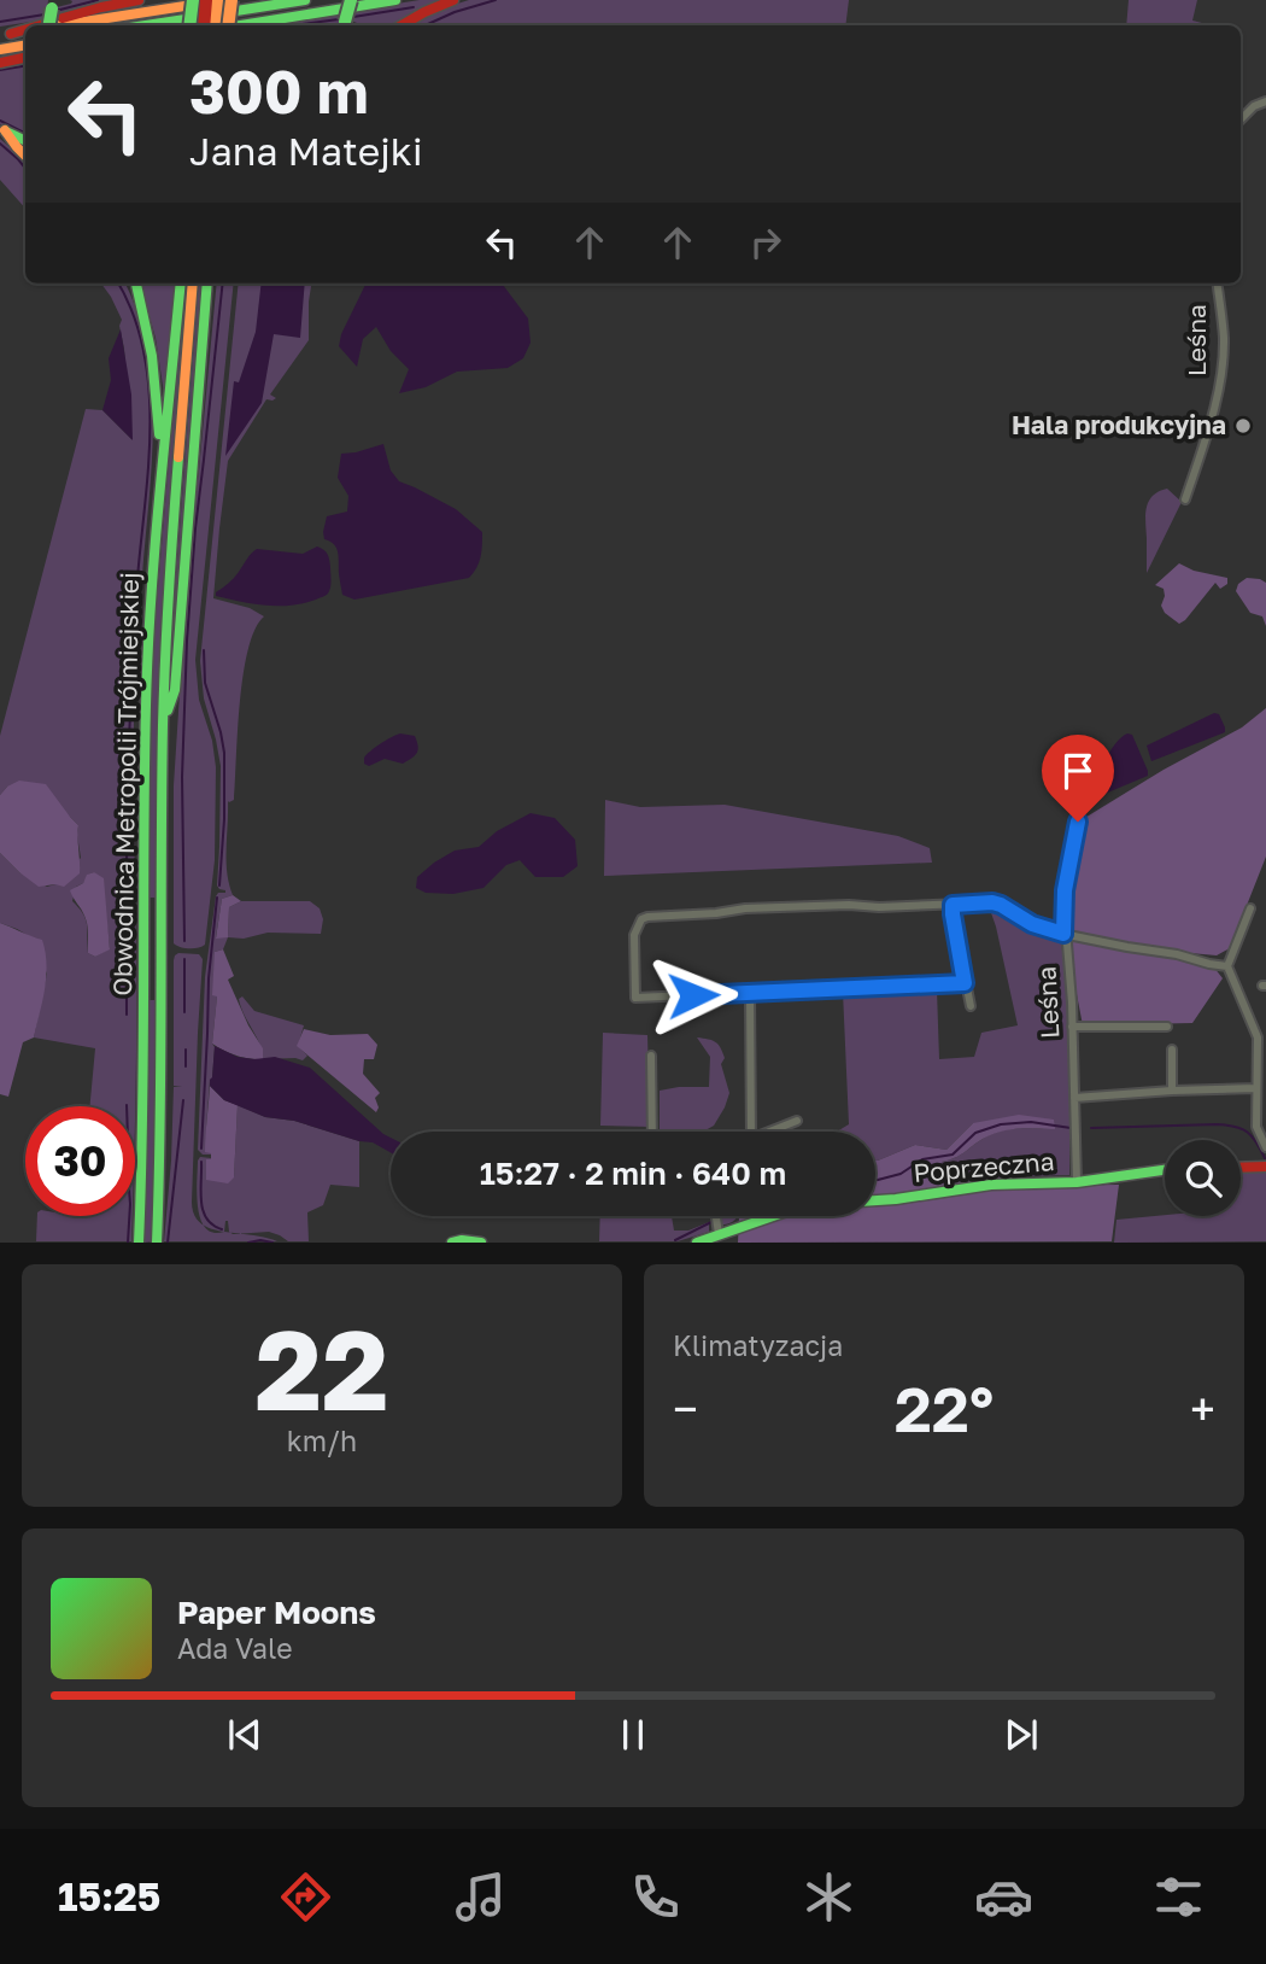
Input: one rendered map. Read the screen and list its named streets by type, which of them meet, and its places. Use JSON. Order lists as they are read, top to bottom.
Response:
{
  "streets": {
    "main road": ["Obwodnica Metropolii Trójmiejskiej", "Poprzeczna"],
    "street": ["Leśna"]
  },
  "crossings": [
    ["Leśna", "Poprzeczna"]
  ],
  "places": ["Hala produkcyjna"],
  "page": {
    "turn": ["300 m", "Jana Matejki"],
    "limit": "30",
    "trip": "15:27 · 2 min · 640 m",
    "tile": [
      ["22", "km/h"],
      "Klimatyzacja"
    ],
    "heat": ["−", "22°", "+"],
    "song": ["Paper Moons", "Ada Vale"],
    "tabs": "15:25"
  }
}
